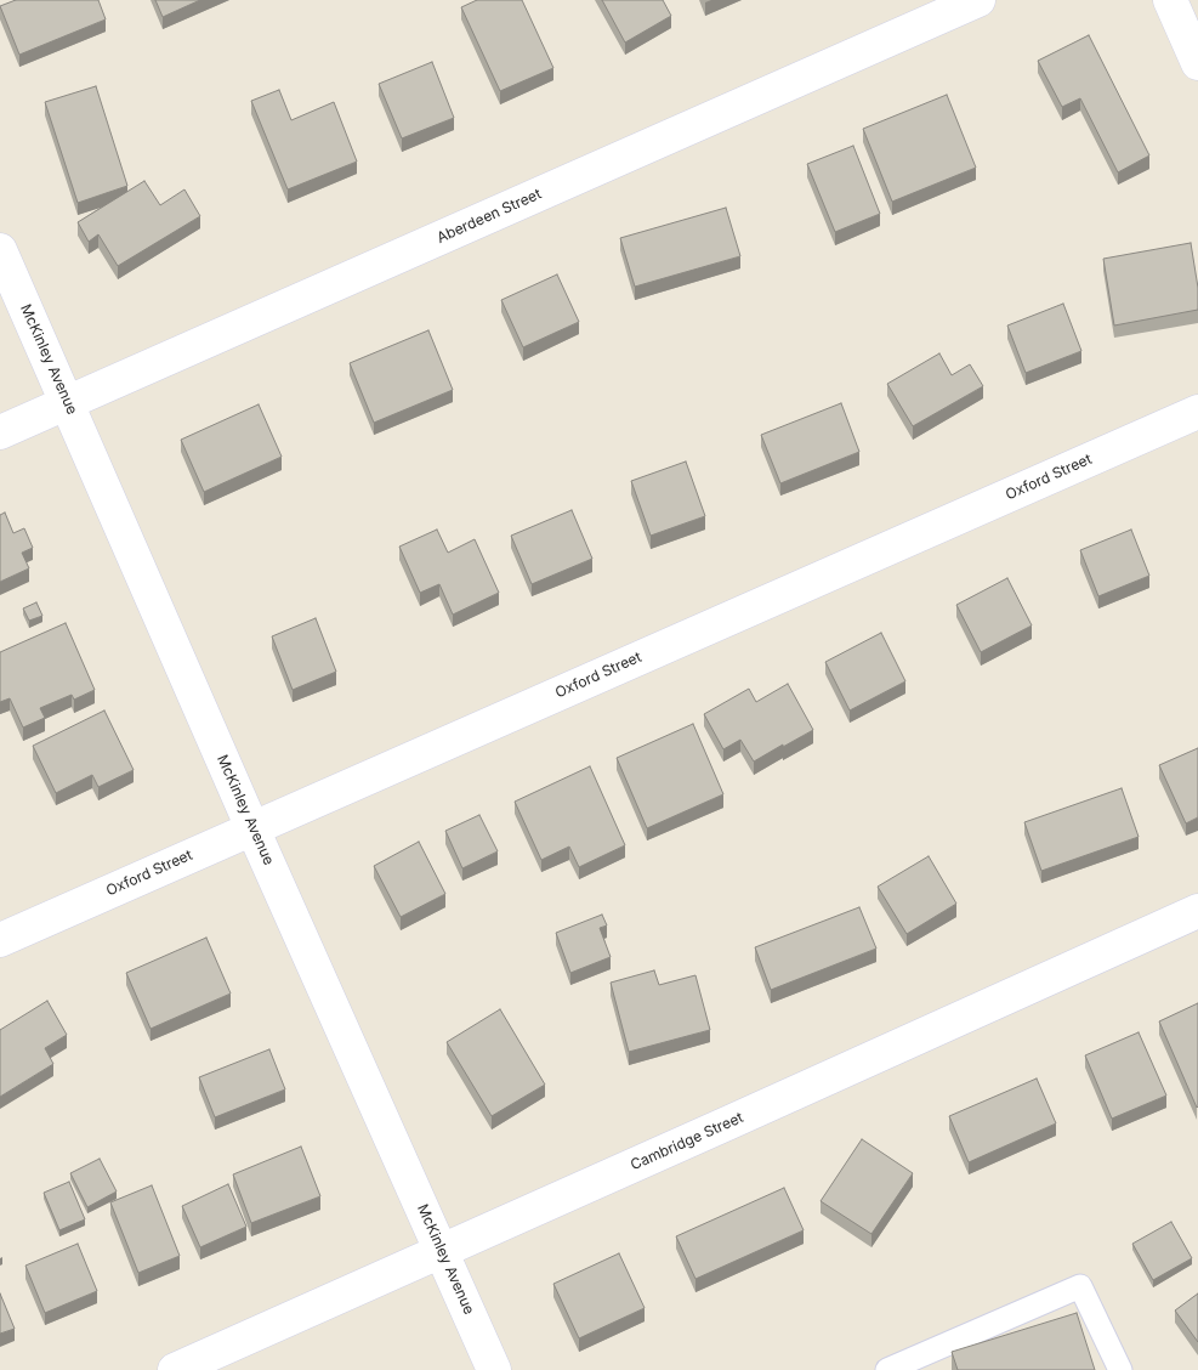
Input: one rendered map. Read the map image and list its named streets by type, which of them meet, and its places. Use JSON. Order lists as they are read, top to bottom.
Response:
{
  "streets": {
    "street": [
      "Aberdeen Street",
      "McKinley Avenue",
      "Oxford Street",
      "Cambridge Street"
    ]
  },
  "crossings": [
    ["Aberdeen Street", "McKinley Avenue"],
    ["McKinley Avenue", "Oxford Street"],
    ["McKinley Avenue", "Cambridge Street"]
  ]
}
